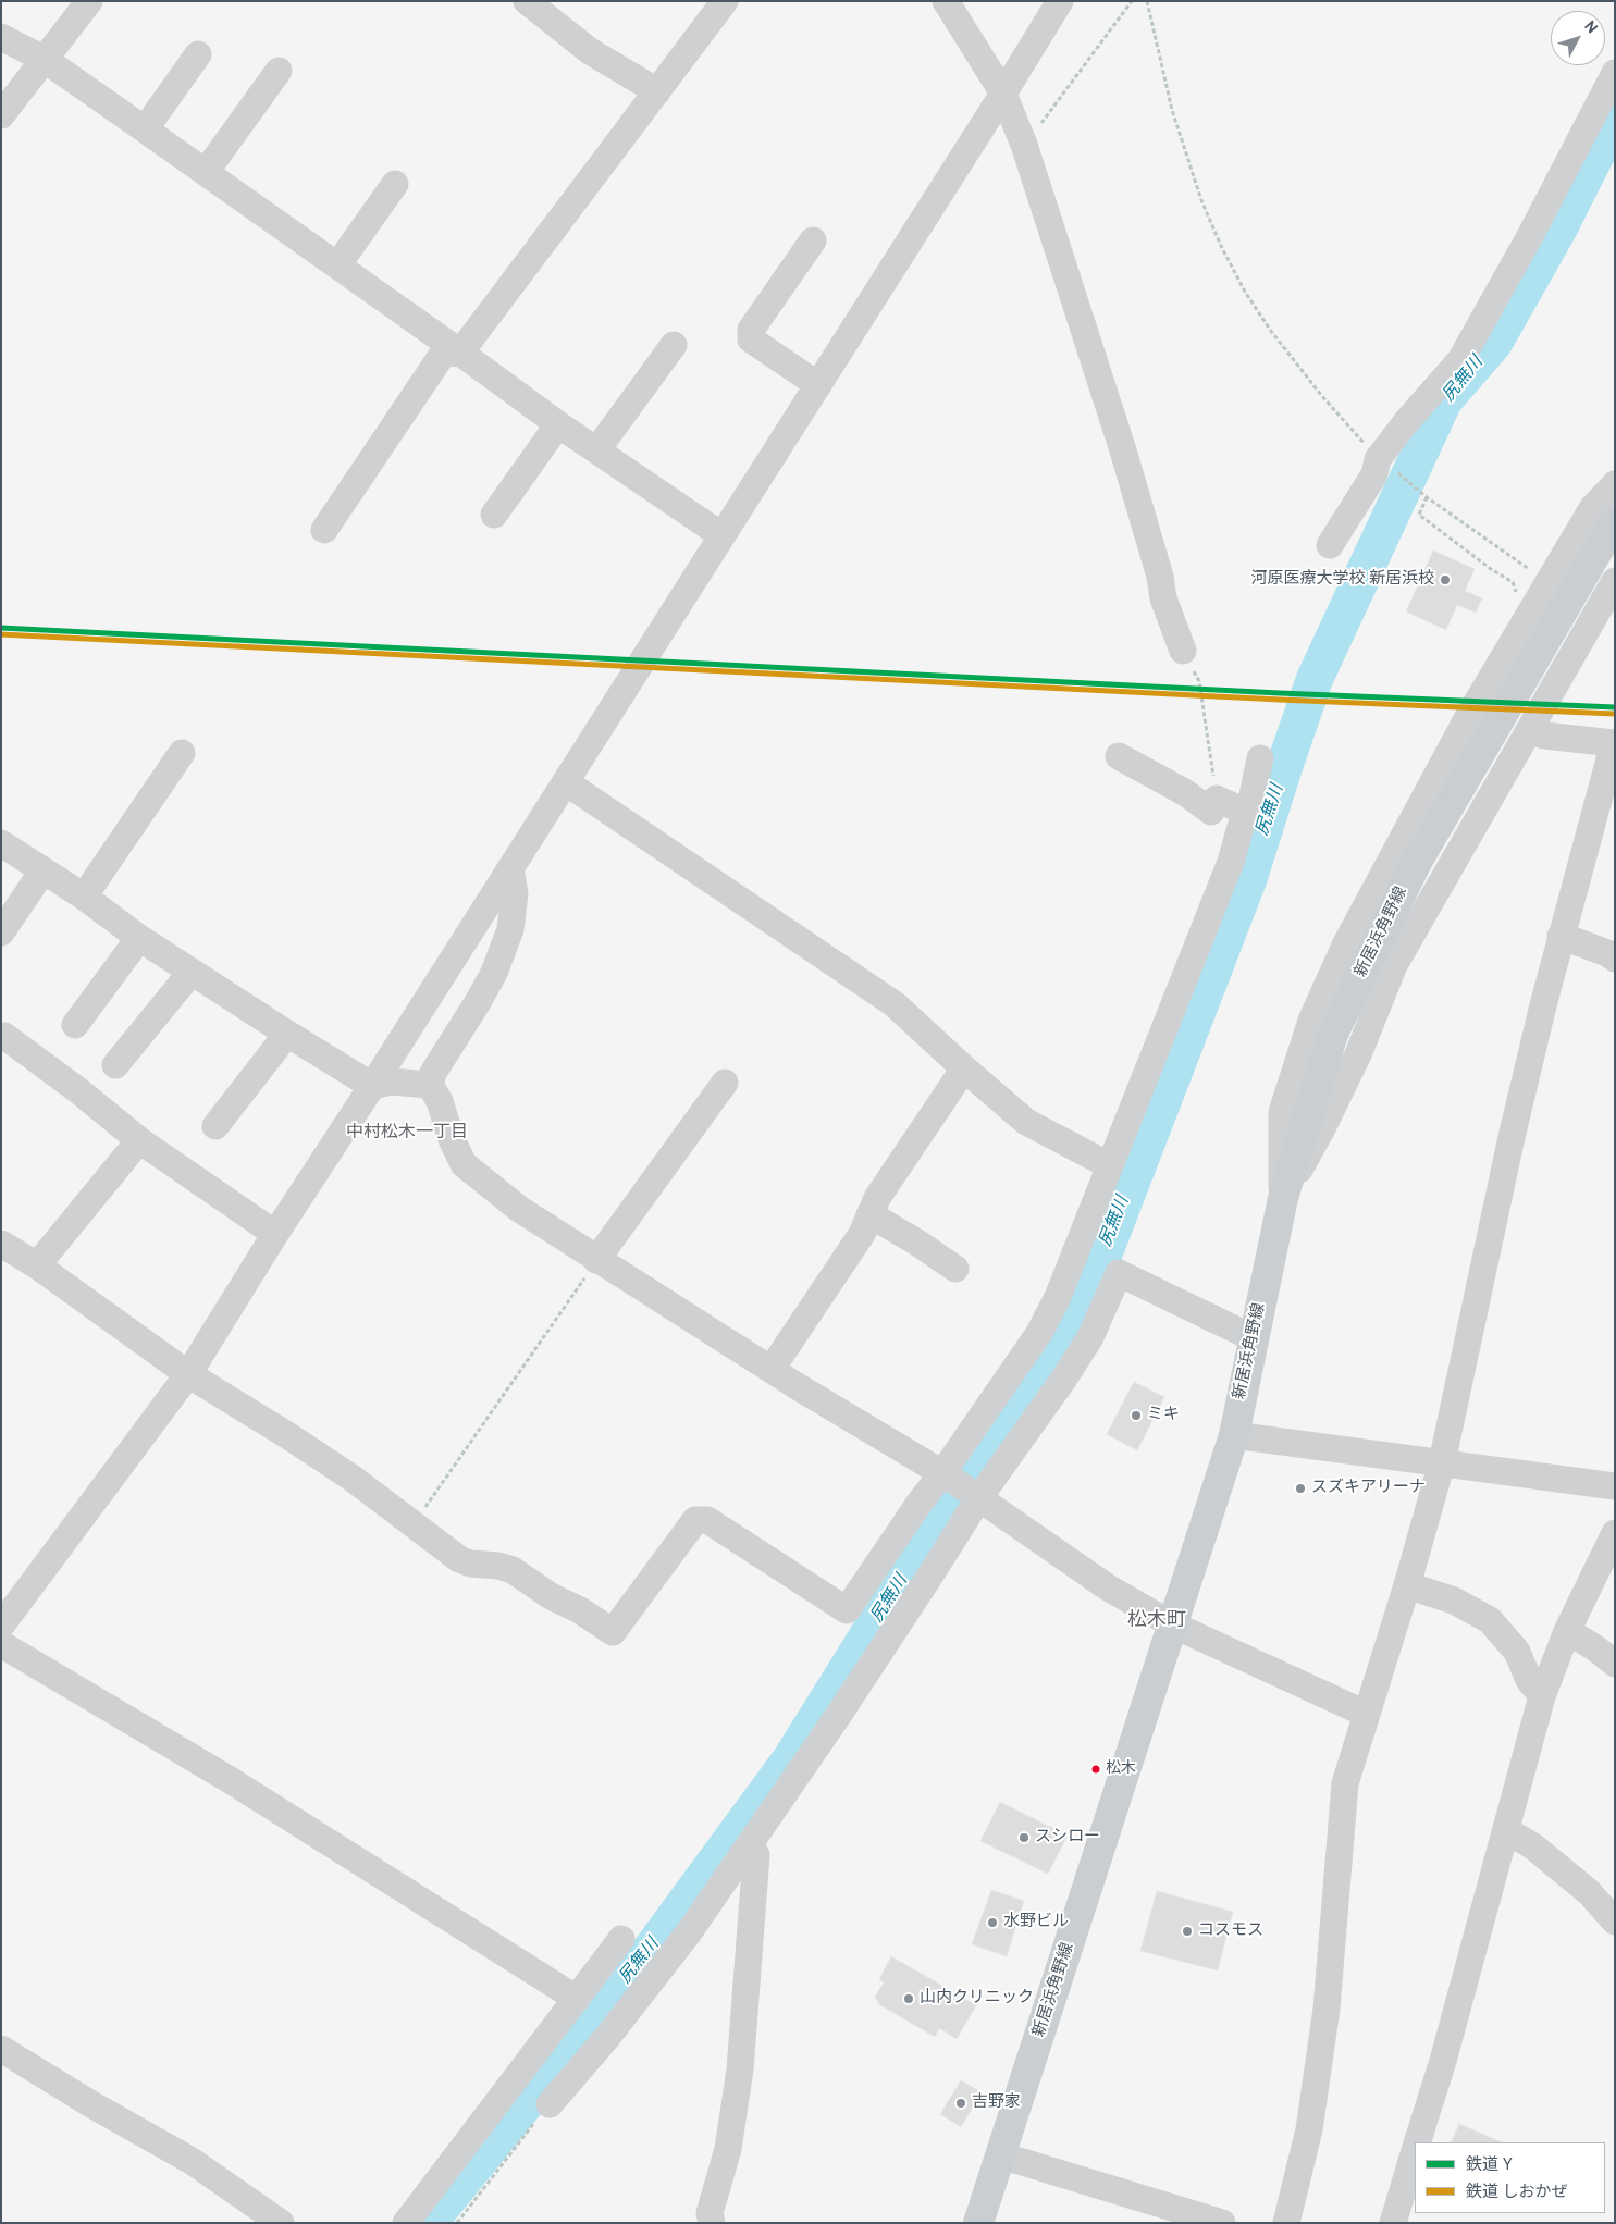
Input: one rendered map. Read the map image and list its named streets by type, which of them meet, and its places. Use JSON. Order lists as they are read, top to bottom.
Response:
{
  "streets": {
    "main road": ["新居浜角野線"]
  },
  "districts": ["中村松木一丁目", "松木町"],
  "water": ["尻無川"],
  "places": [
    "河原医療大学校 新居浜校",
    "ミキ",
    "スズキアリーナ",
    "松木",
    "スシロー",
    "水野ビル",
    "コスモス",
    "山内クリニック",
    "吉野家"
  ],
  "lines": ["rail line Y", "rail line しおかぜ"],
  "legend": ["鉄道 Y", "鉄道 しおかぜ"],
  "north": "top right"
}
